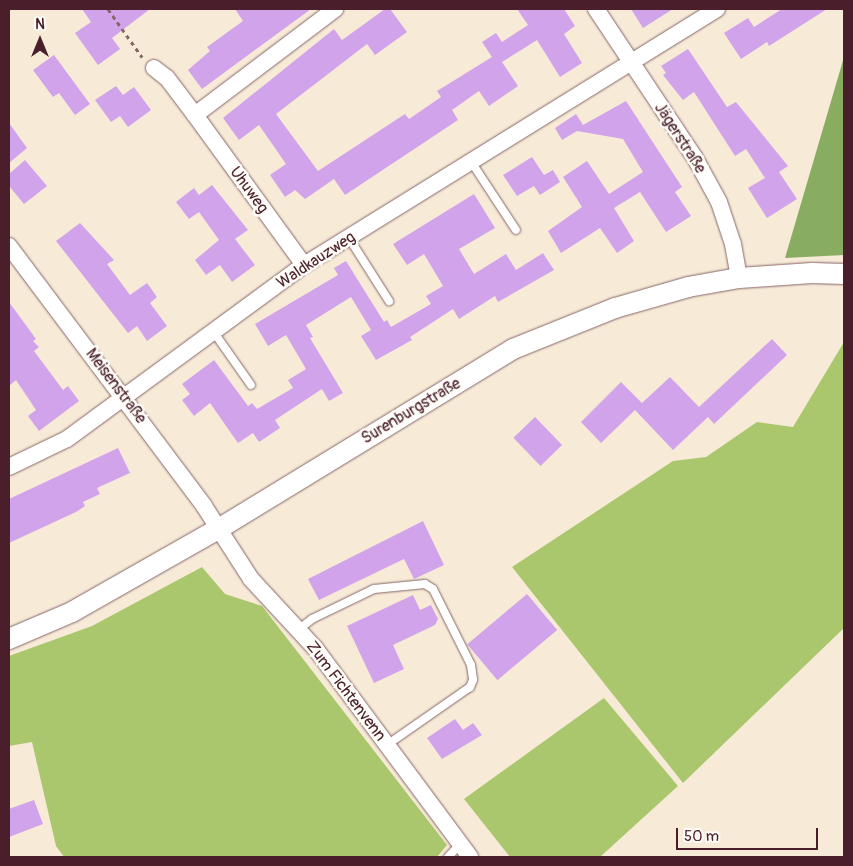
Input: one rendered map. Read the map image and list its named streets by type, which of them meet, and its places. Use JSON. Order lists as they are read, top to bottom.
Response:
{
  "streets": {
    "street": [
      "Jägerstraße",
      "Uhuweg",
      "Waldkauzweg",
      "Meisenstraße",
      "Surenburgstraße",
      "Zum Fichtenvenn"
    ]
  },
  "crossings": [
    ["Jägerstraße", "Waldkauzweg"],
    ["Jägerstraße", "Surenburgstraße"],
    ["Uhuweg", "Waldkauzweg"],
    ["Waldkauzweg", "Meisenstraße"],
    ["Meisenstraße", "Surenburgstraße"],
    ["Meisenstraße", "Zum Fichtenvenn"],
    ["Surenburgstraße", "Zum Fichtenvenn"]
  ],
  "scale_bar": "50 m",
  "north": "top"
}
